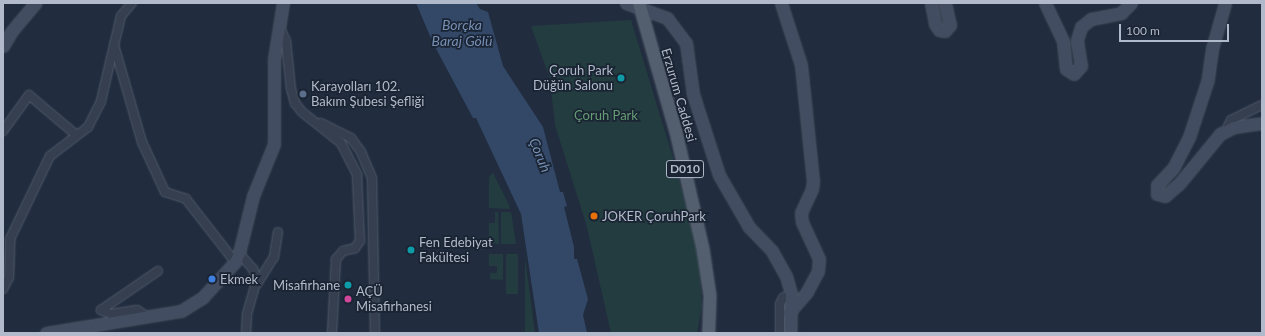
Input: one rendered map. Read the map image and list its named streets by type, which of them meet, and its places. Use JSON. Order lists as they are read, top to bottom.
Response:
{
  "streets": {
    "main road": ["Erzurum Caddesi", "D010"]
  },
  "water": ["Borçka Baraj Gölü", "Çoruh"],
  "parks": ["Çoruh Park"],
  "places": [
    "Çoruh Park Düğün Salonu",
    "Karayolları 102. Bakım Şubesi Şefliği",
    "JOKER ÇoruhPark",
    "Fen Edebiyat Fakültesi",
    "Ekmek",
    "Misafirhane",
    "AÇÜ Misafirhanesi"
  ],
  "scale_bar": "100 m"
}
